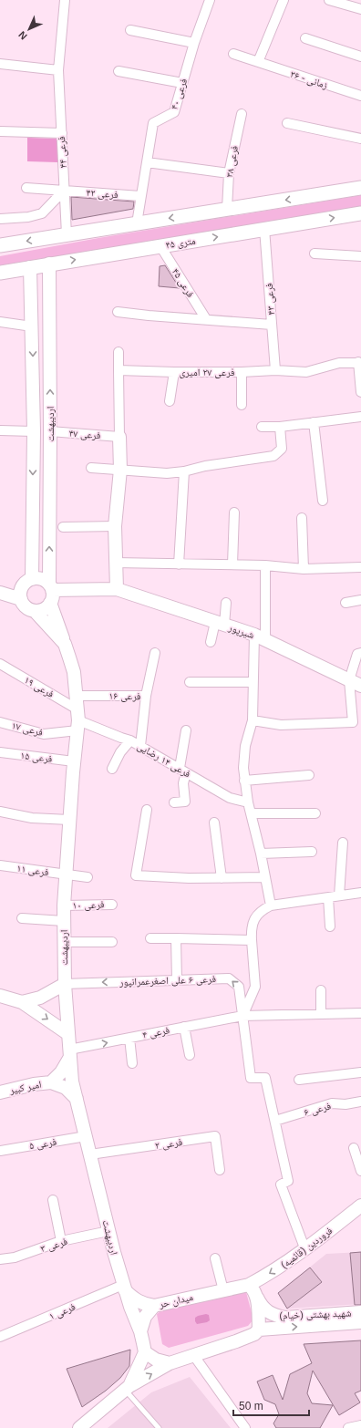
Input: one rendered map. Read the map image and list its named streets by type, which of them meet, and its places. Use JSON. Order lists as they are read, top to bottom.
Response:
{
  "streets": {
    "main road": [
      "۴۵ متری",
      "اردیبهشت",
      "شیرپور",
      "امیر کبیر",
      "فروردین (قائمیه)",
      "میدان حر",
      "شهید بهشتی (خیام)"
    ],
    "street": [
      "۳۶ - زمانی",
      "فرعی ۴۰",
      "فرعی ۴۴",
      "فرعی ۳۸",
      "فرعی ۴۲",
      "فرعی ۴۵",
      "فرعی ۴۳",
      "فرعی ۲۷ امیری",
      "فرعی ۴۷",
      "فرعی ۱۹",
      "فرعی ۱۶",
      "فرعی ۱۷",
      "فرعی ۱۵",
      "فرعی ۱۴ رضایی",
      "فرعی ۱۱",
      "فرعی ۱۰",
      "فرعی ۶ علی اصغرعمرانپور",
      "فرعی ۴",
      "فرعی ۶",
      "فرعی ۵",
      "فرعی ۲",
      "فرعی ۳",
      "فرعی ۱"
    ]
  },
  "crossings": [
    ["فرعی ۴۰", "فرعی ۴۲"],
    ["فرعی ۴۴", "فرعی ۴۲"],
    ["۴۵ متری", "فرعی ۴۵"],
    ["۴۵ متری", "فرعی ۴۳"],
    ["۴۵ متری", "اردیبهشت"],
    ["فرعی ۴۳", "فرعی ۲۷ امیری"],
    ["اردیبهشت", "فرعی ۴۷"],
    ["اردیبهشت", "شیرپور"],
    ["اردیبهشت", "فرعی ۱۹"],
    ["اردیبهشت", "فرعی ۱۶"],
    ["اردیبهشت", "فرعی ۱۷"],
    ["اردیبهشت", "فرعی ۱۵"],
    ["اردیبهشت", "فرعی ۱۴ رضایی"],
    ["اردیبهشت", "فرعی ۱۱"],
    ["اردیبهشت", "فرعی ۱۰"],
    ["اردیبهشت", "فرعی ۶ علی اصغرعمرانپور"],
    ["اردیبهشت", "فرعی ۴"],
    ["اردیبهشت", "فرعی ۵"],
    ["اردیبهشت", "فرعی ۲"],
    ["اردیبهشت", "فرعی ۳"],
    ["اردیبهشت", "میدان حر"],
    ["اردیبهشت", "فرعی ۱"],
    ["فرعی ۱۹", "فرعی ۱۷"],
    ["فرعی ۱۹", "فرعی ۱۴ رضایی"],
    ["فرعی ۱۶", "فرعی ۱۴ رضایی"],
    ["فرعی ۱۷", "فرعی ۱۴ رضایی"],
    ["فرعی ۶ علی اصغرعمرانپور", "فرعی ۴"],
    ["فرعی ۶ علی اصغرعمرانپور", "فرعی ۶"],
    ["فروردین (قائمیه)", "میدان حر"]
  ],
  "one_way": ["فروردین (قائمیه)"],
  "scale_bar": "50 m",
  "north": "bottom left"
}
